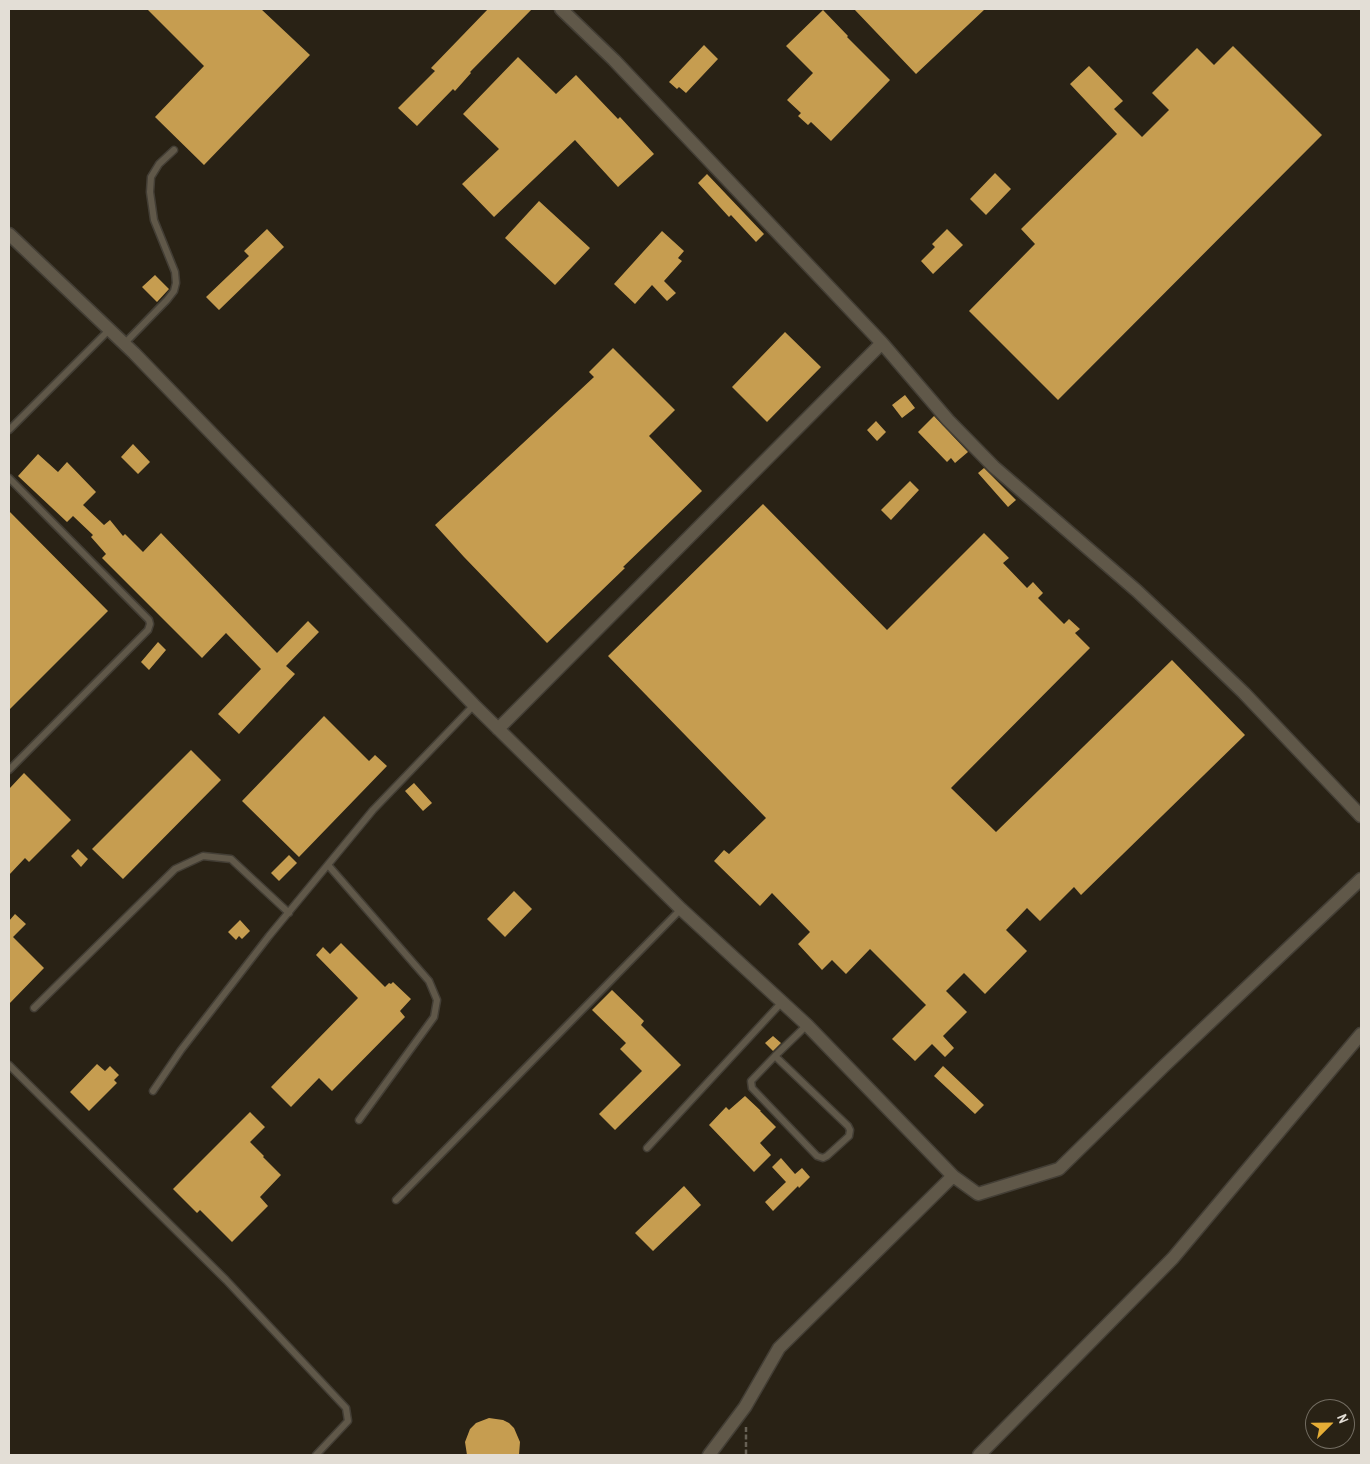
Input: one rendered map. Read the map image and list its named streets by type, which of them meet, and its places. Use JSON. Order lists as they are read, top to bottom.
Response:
{
  "north": "top right"
}
